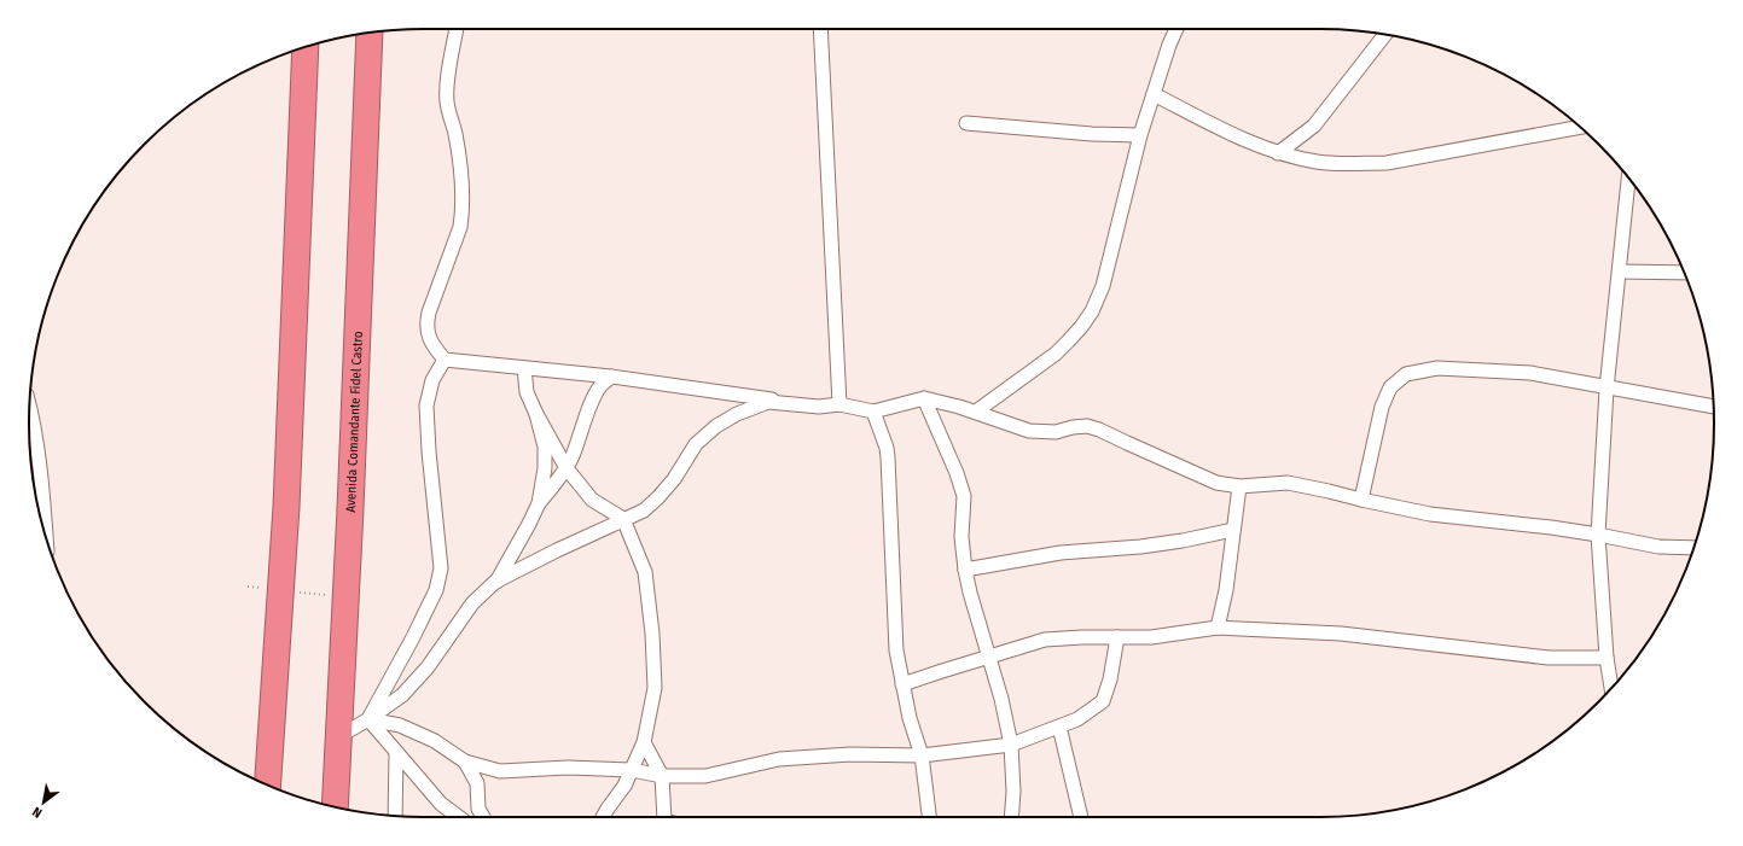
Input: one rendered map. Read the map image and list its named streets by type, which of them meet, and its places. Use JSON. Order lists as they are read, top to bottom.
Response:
{
  "streets": {
    "highway": ["Avenida Comandante Fidel Castro"]
  },
  "north": "bottom left"
}
